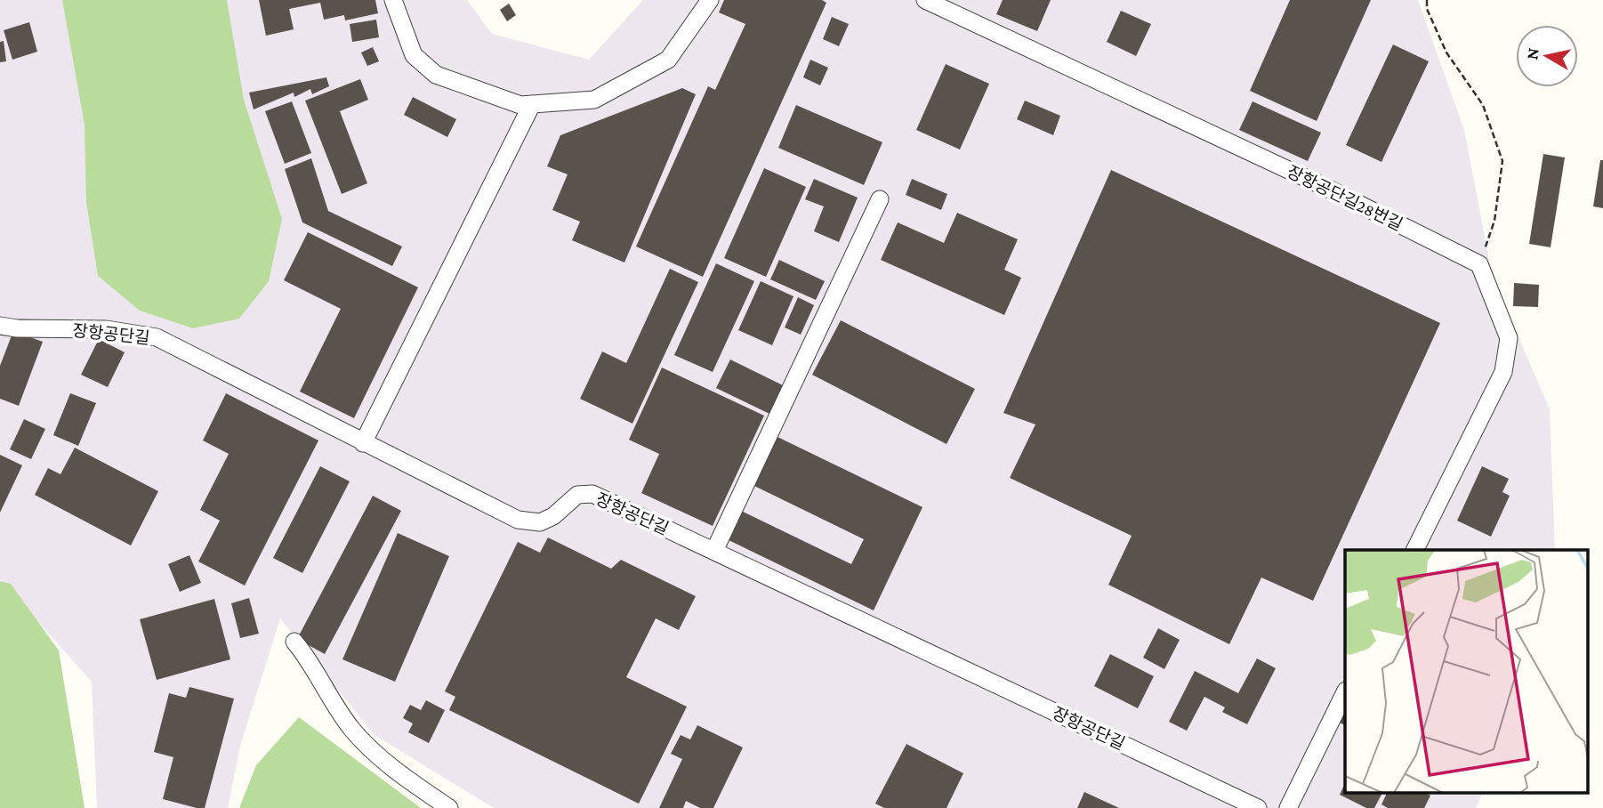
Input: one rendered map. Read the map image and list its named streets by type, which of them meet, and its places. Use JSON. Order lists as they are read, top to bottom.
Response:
{
  "streets": {
    "street": ["장항공단길28번길", "장항공단길"]
  },
  "north": "left"
}
